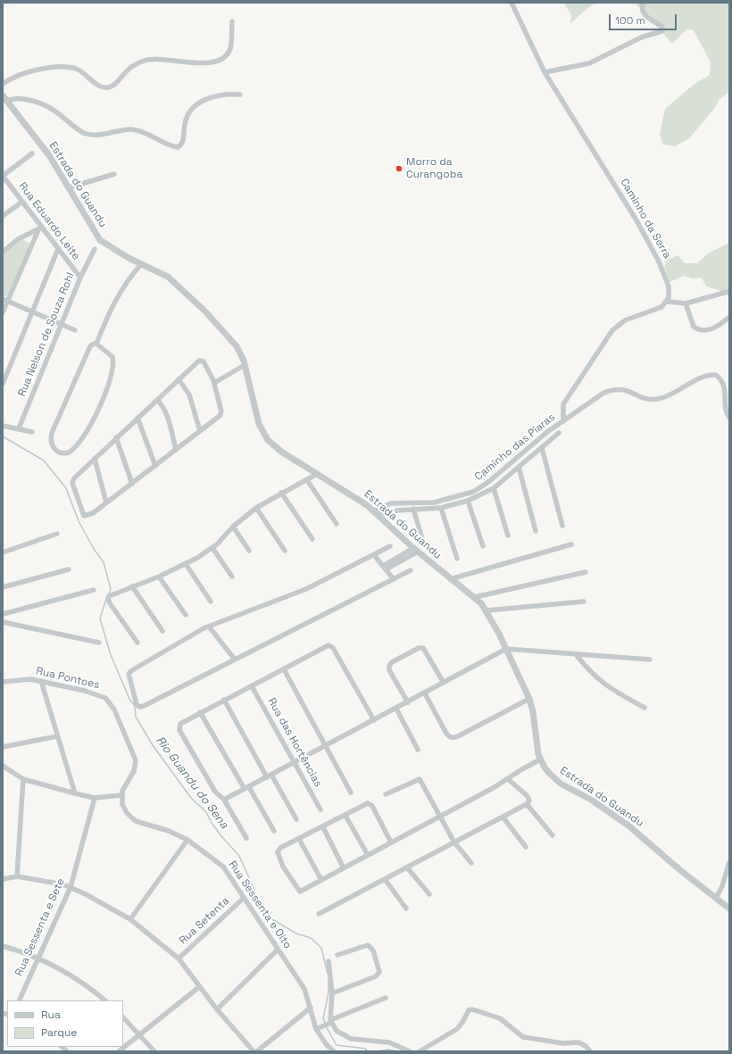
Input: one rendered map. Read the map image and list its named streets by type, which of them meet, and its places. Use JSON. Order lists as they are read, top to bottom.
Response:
{
  "streets": {
    "street": [
      "Estrada do Guandu",
      "Caminho da Serra",
      "Rua Eduardo Leite",
      "Rua Nelson de Souza Rohl",
      "Caminho das Piaras",
      "Rua Pontoes",
      "Rua das Hortências",
      "Rua Sessenta e Oito",
      "Rua Setenta",
      "Rua Sessenta e Sete"
    ]
  },
  "crossings": [
    ["Estrada do Guandu", "Caminho das Piaras"],
    ["Rua Eduardo Leite", "Rua Nelson de Souza Rohl"],
    ["Rua Pontoes", "Rua Sessenta e Oito"],
    ["Rua Sessenta e Oito", "Rua Setenta"]
  ],
  "water": ["Rio Guandu do Sena"],
  "places": ["Morro da Curangoba"],
  "legend": ["Rua", "Parque"],
  "scale_bar": "100 m"
}
